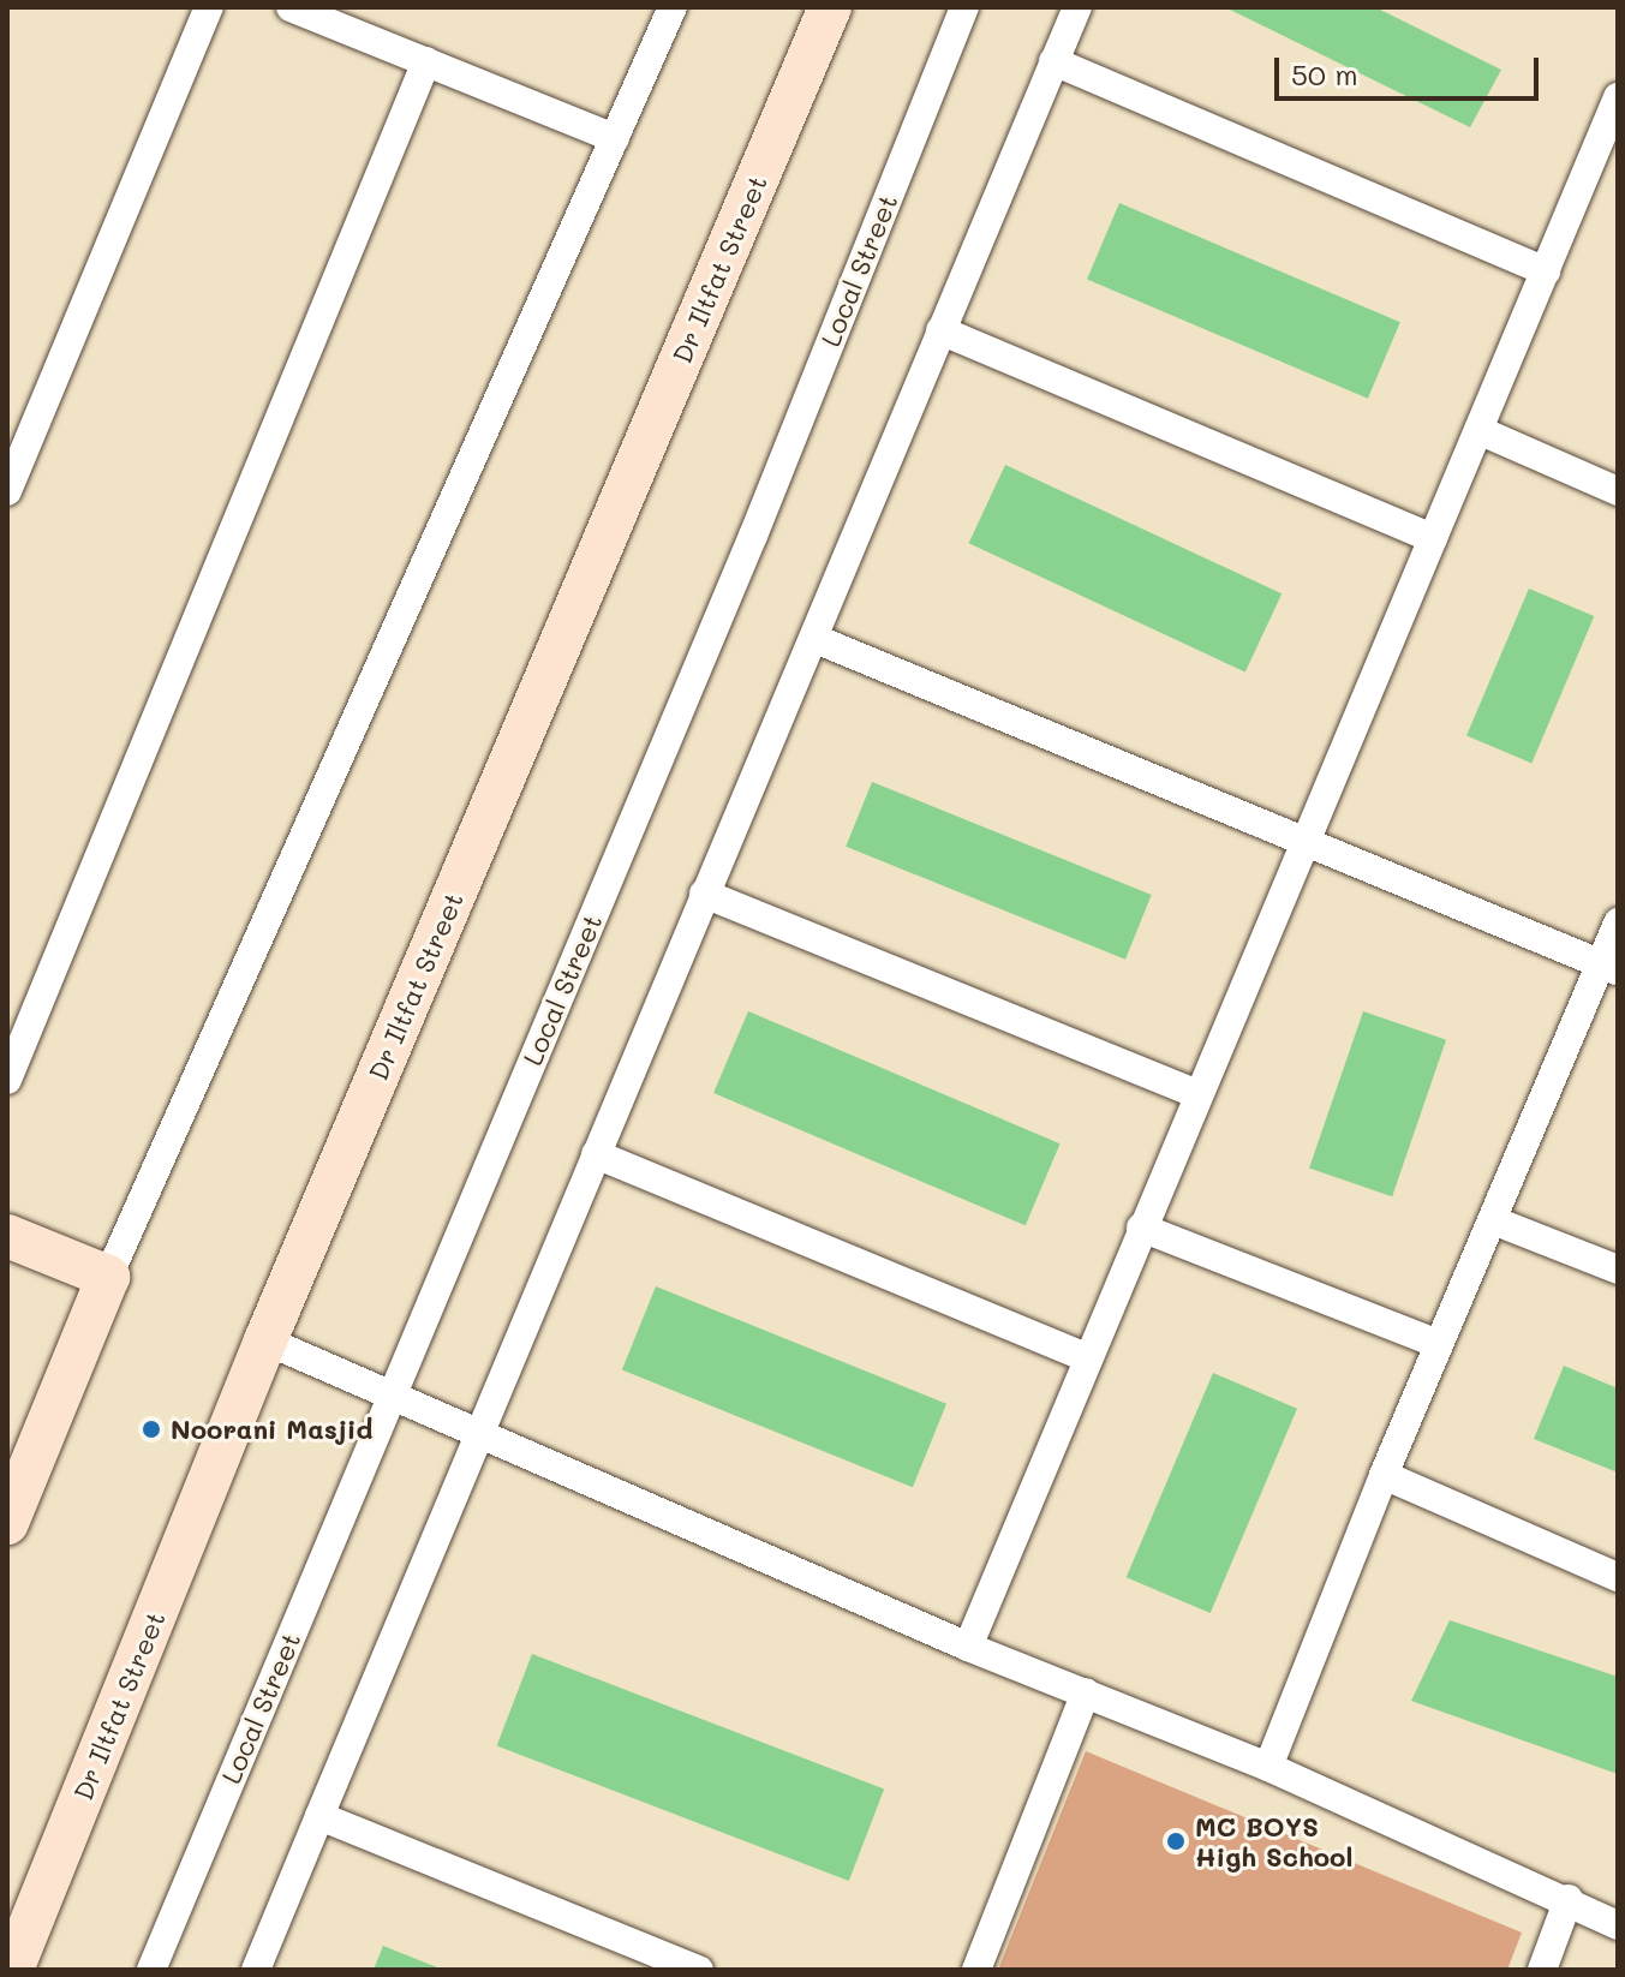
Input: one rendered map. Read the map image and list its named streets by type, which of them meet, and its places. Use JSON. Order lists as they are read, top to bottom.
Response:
{
  "streets": {
    "street": ["Dr Iltfat Street", "Local Street"]
  },
  "places": ["Noorani Masjid", "MC BOYS High School"],
  "scale_bar": "50 m"
}
